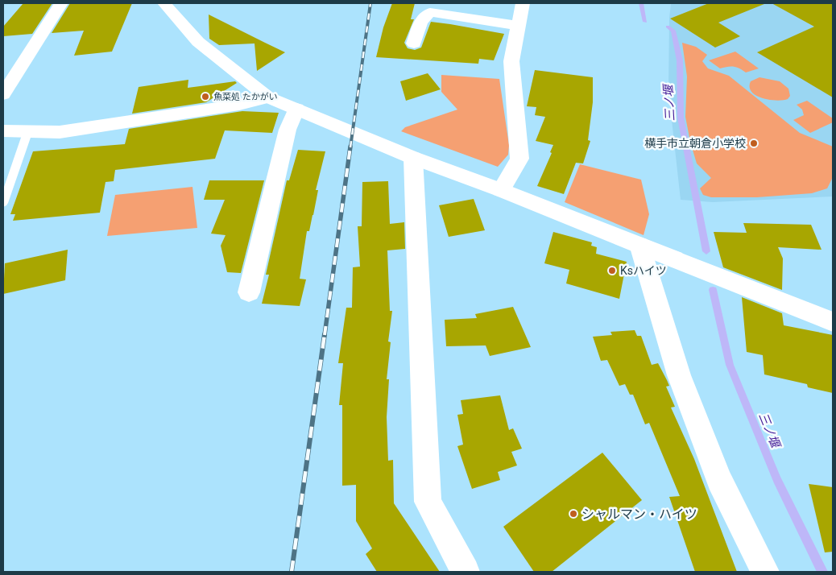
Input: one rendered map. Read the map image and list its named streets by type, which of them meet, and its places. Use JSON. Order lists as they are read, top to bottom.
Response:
{
  "water": ["三ノ堰"],
  "places": [
    "魚菜処 たかがい",
    "横手市立朝倉小学校",
    "Ksハイツ",
    "シャルマン・ハイツ"
  ]
}
